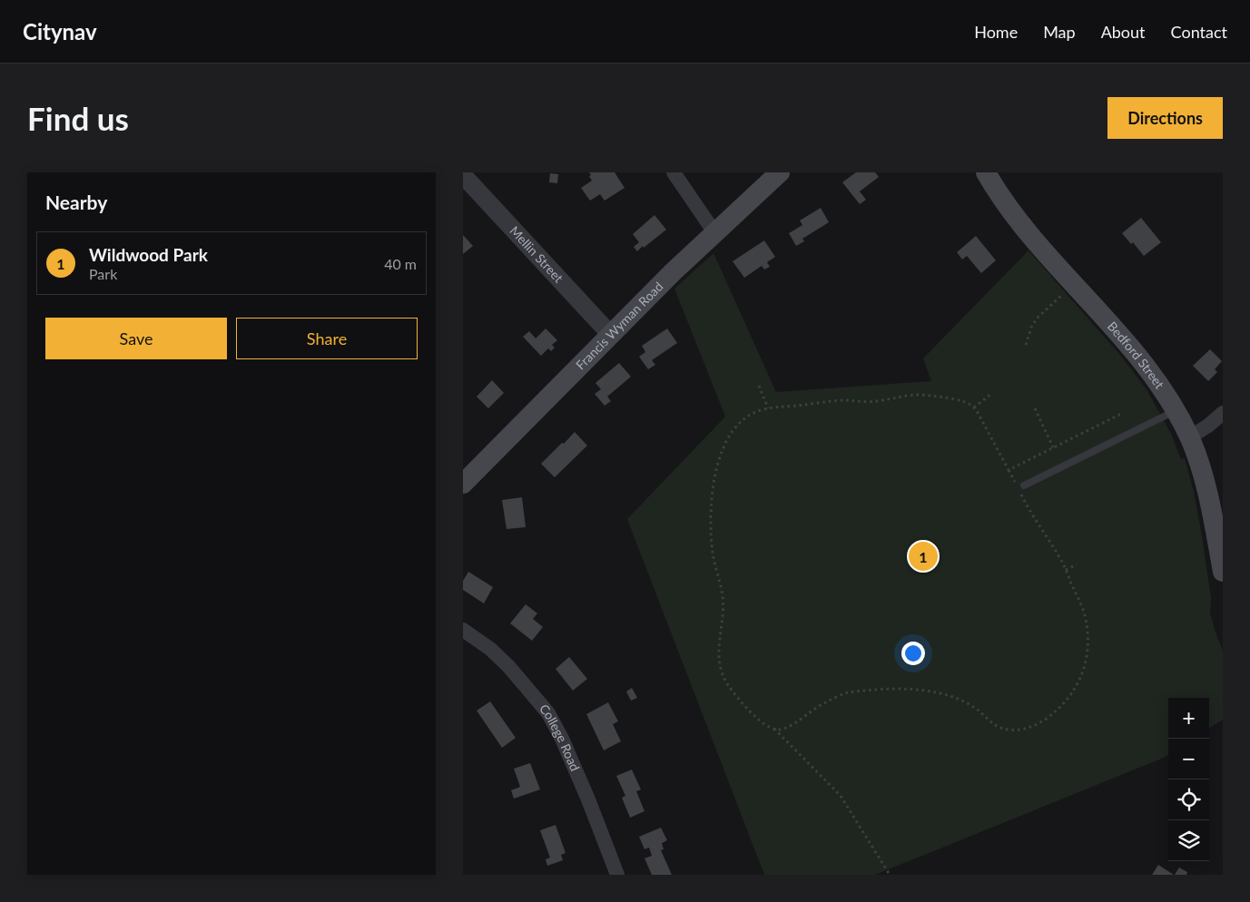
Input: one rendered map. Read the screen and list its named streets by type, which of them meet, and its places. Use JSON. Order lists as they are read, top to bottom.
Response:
{
  "streets": {
    "main road": ["Francis Wyman Road", "Bedford Street"],
    "street": ["Mellin Street", "College Road"]
  },
  "crossings": [
    ["Mellin Street", "Francis Wyman Road"]
  ],
  "page": {
    "header": "Citynav",
    "nav": [
      "Home",
      "Map",
      "About",
      "Contact"
    ],
    "buttons": [
      "Directions",
      ["Save", "Share"]
    ],
    "title": "Find us",
    "heading": "Nearby",
    "list": [
      {
        "mark": "1",
        "name": "Wildwood Park",
        "note": "Park",
        "value": "40 m"
      }
    ],
    "pins": "1",
    "map_buttons": ["+", "−"]
  }
}
